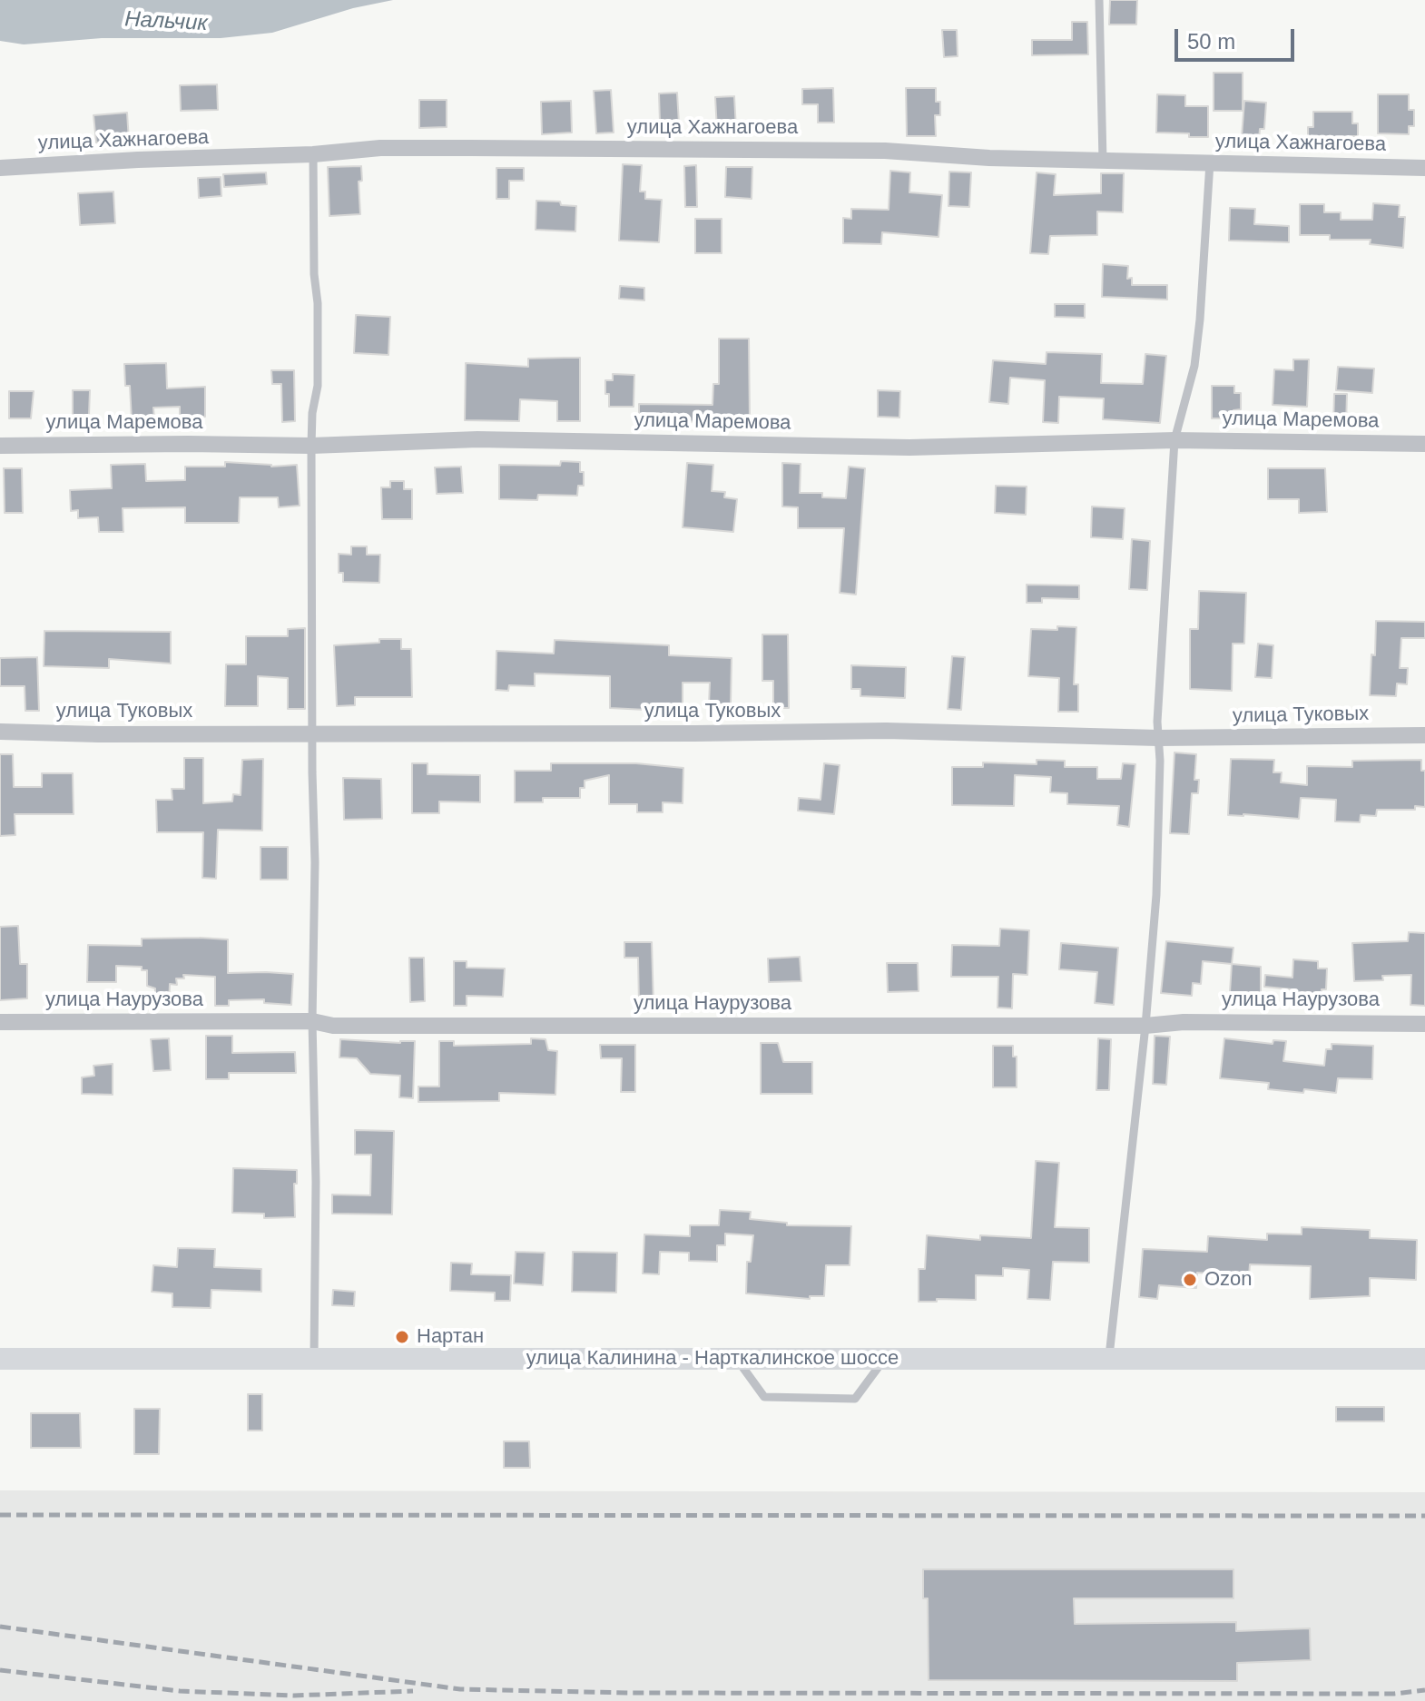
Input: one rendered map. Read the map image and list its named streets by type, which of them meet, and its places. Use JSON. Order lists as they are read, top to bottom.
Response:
{
  "streets": {
    "main road": ["улица Калинина - Нарткалинское шоссе"],
    "street": [
      "улица Хажнагоева",
      "улица Маремова",
      "улица Туковых",
      "улица Наурузова"
    ]
  },
  "water": ["Нальчик"],
  "places": ["Ozon", "Нартан"],
  "scale_bar": "50 m"
}
